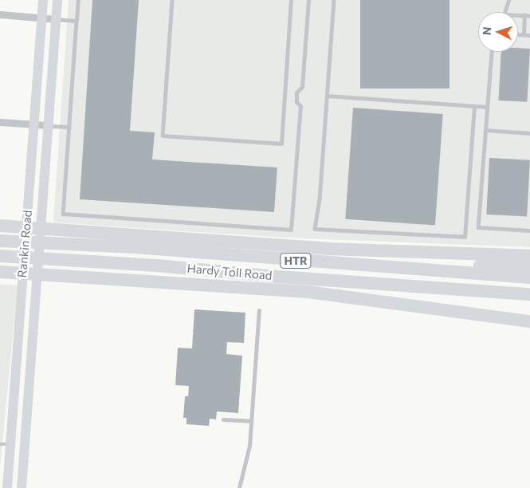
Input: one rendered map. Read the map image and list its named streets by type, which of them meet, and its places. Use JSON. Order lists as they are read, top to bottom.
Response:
{
  "streets": {
    "highway": ["HTR", "Hardy Toll Road"],
    "main road": ["Rankin Road"]
  },
  "north": "left"
}
